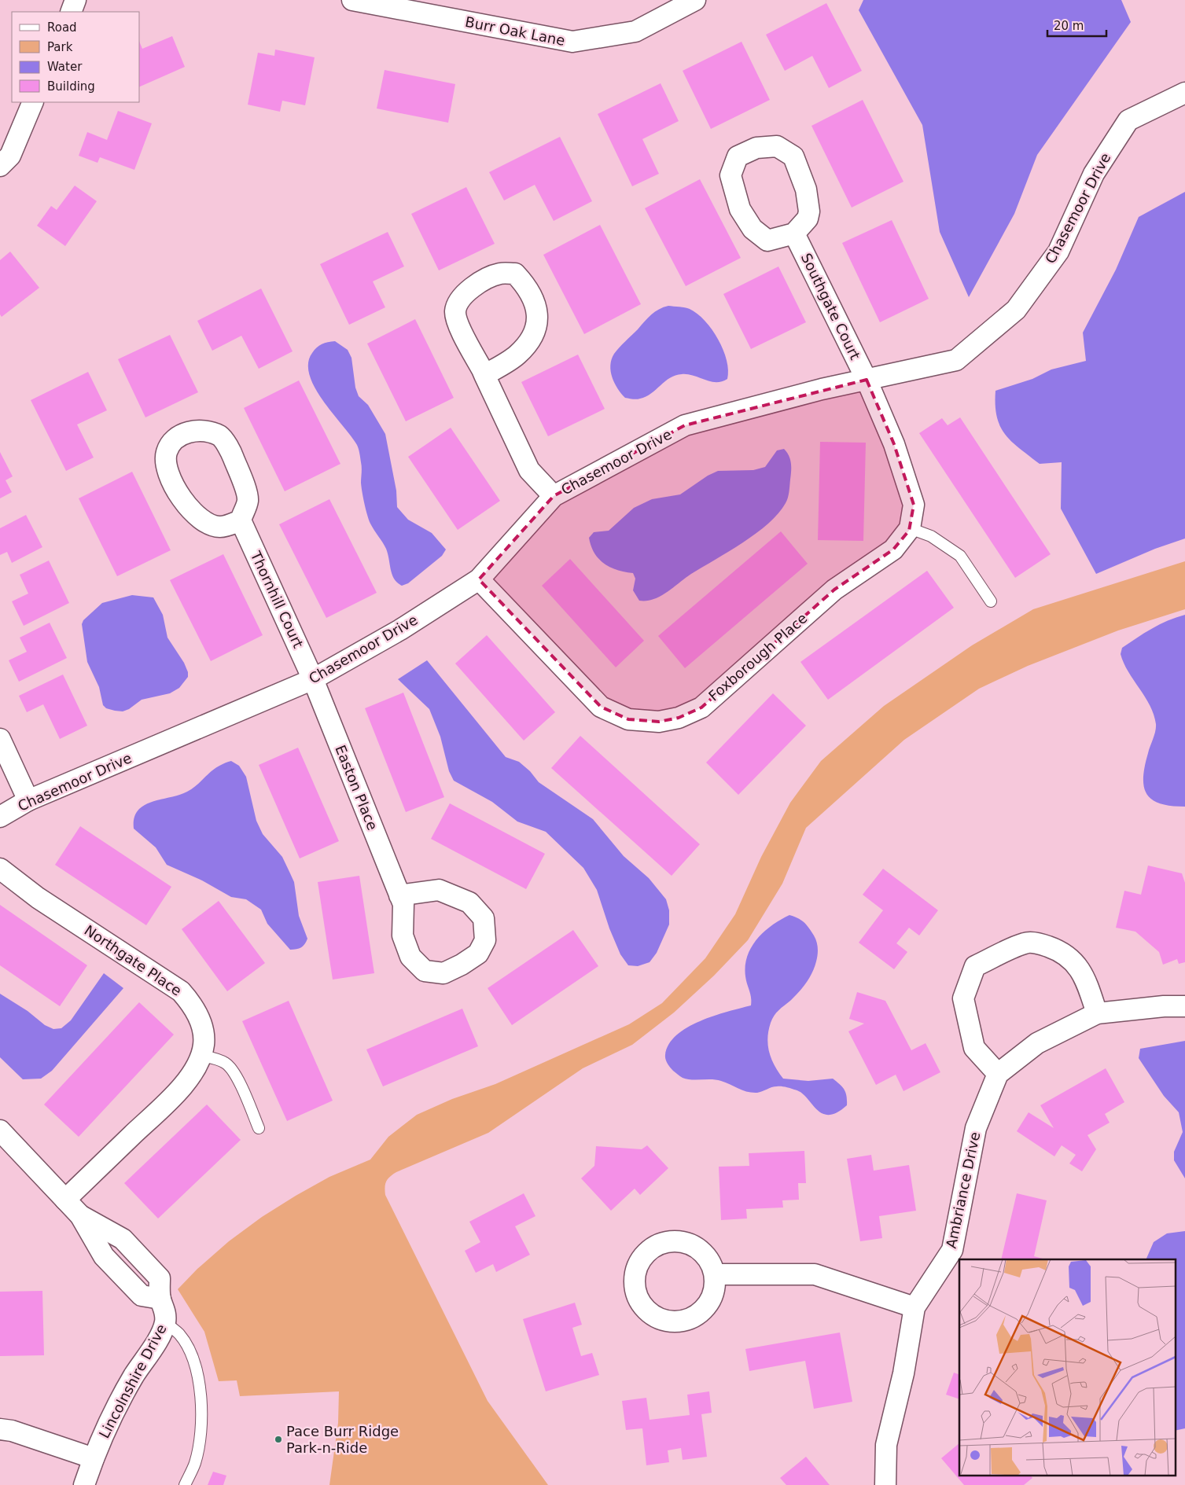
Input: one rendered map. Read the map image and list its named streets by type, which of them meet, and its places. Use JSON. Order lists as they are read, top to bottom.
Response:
{
  "streets": {
    "street": [
      "Burr Oak Lane",
      "Chasemoor Drive",
      "Southgate Court",
      "Thornhill Court",
      "Foxborough Place",
      "Easton Place",
      "Northgate Place",
      "Ambriance Drive",
      "Lincolnshire Drive"
    ]
  },
  "crossings": [
    ["Chasemoor Drive", "Southgate Court"],
    ["Chasemoor Drive", "Thornhill Court"],
    ["Chasemoor Drive", "Foxborough Place"],
    ["Chasemoor Drive", "Easton Place"],
    ["Southgate Court", "Foxborough Place"],
    ["Thornhill Court", "Easton Place"],
    ["Northgate Place", "Lincolnshire Drive"]
  ],
  "places": ["Pace Burr Ridge Park-n-Ride"],
  "legend": [
    "Road",
    "Park",
    "Water",
    "Building"
  ],
  "scale_bar": "20 m"
}
